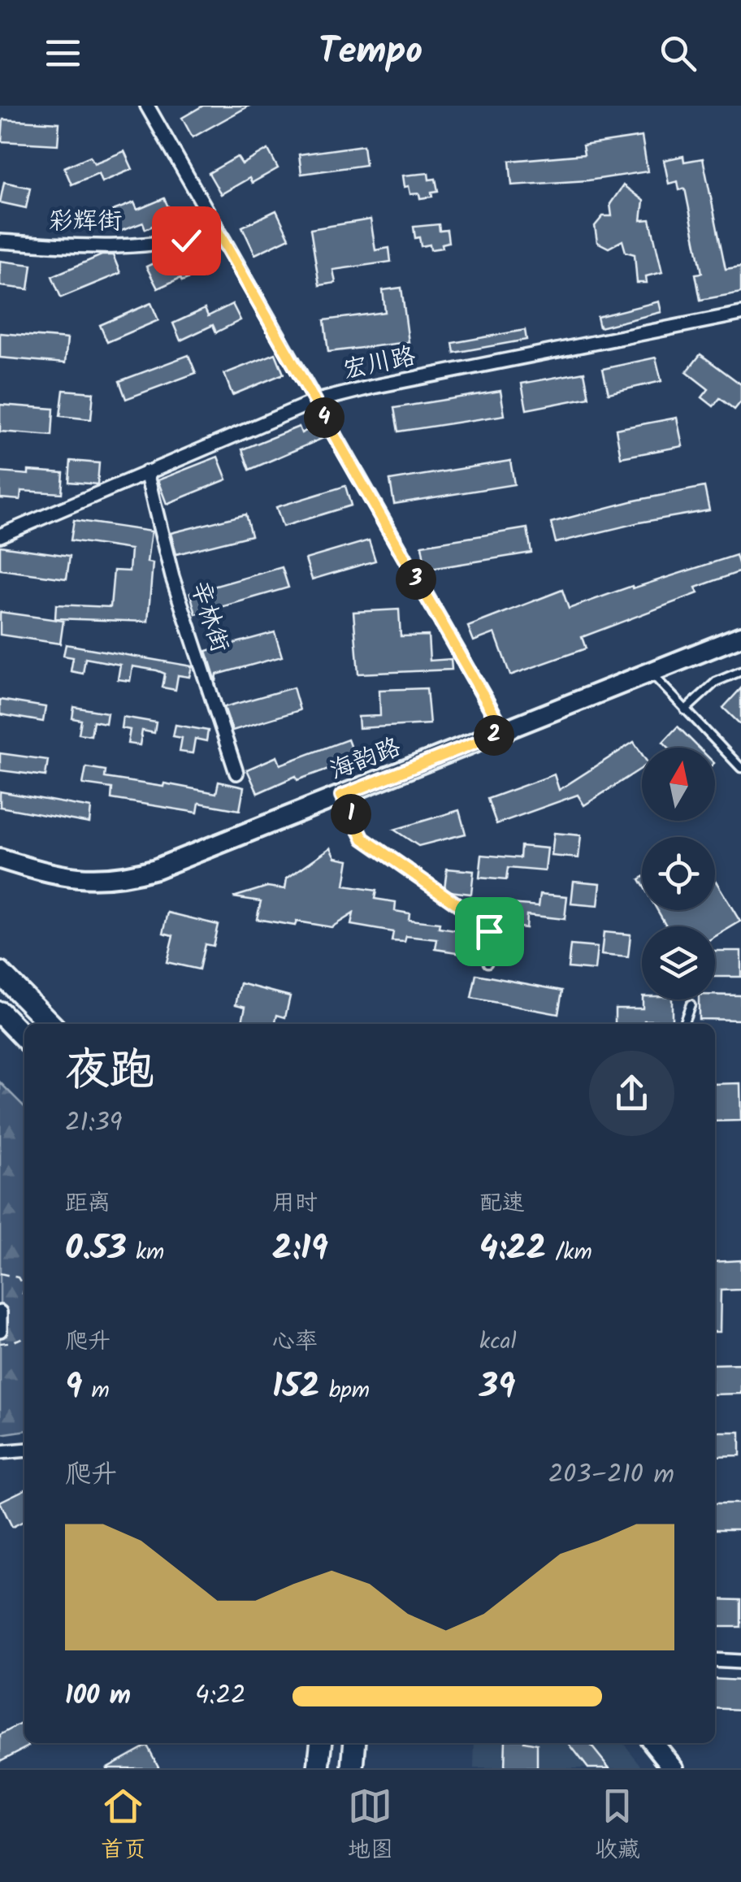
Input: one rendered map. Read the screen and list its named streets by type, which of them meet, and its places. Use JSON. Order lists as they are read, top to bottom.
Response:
{
  "streets": {
    "street": [
      "彩辉街",
      "宏川路",
      "辛林街",
      "海韵路"
    ]
  },
  "crossings": [
    ["宏川路", "辛林街"]
  ],
  "north": "top",
  "page": {
    "header": "Tempo",
    "pins": [
      "4",
      "3",
      "2",
      "1"
    ],
    "heading": ["夜跑", "21:39"],
    "stats": [
      ["距离", "0.53 km"],
      ["用时", "2:19"],
      ["配速", "4:22 /km"],
      ["爬升", "9 m"],
      ["心率", "152 bpm"],
      ["kcal", "39"]
    ],
    "chart": ["爬升", "203–210 m"],
    "list": [
      {
        "name": "100 m",
        "note": "4:22"
      }
    ],
    "tabs": ["首页", "地图", "收藏"]
  }
}
